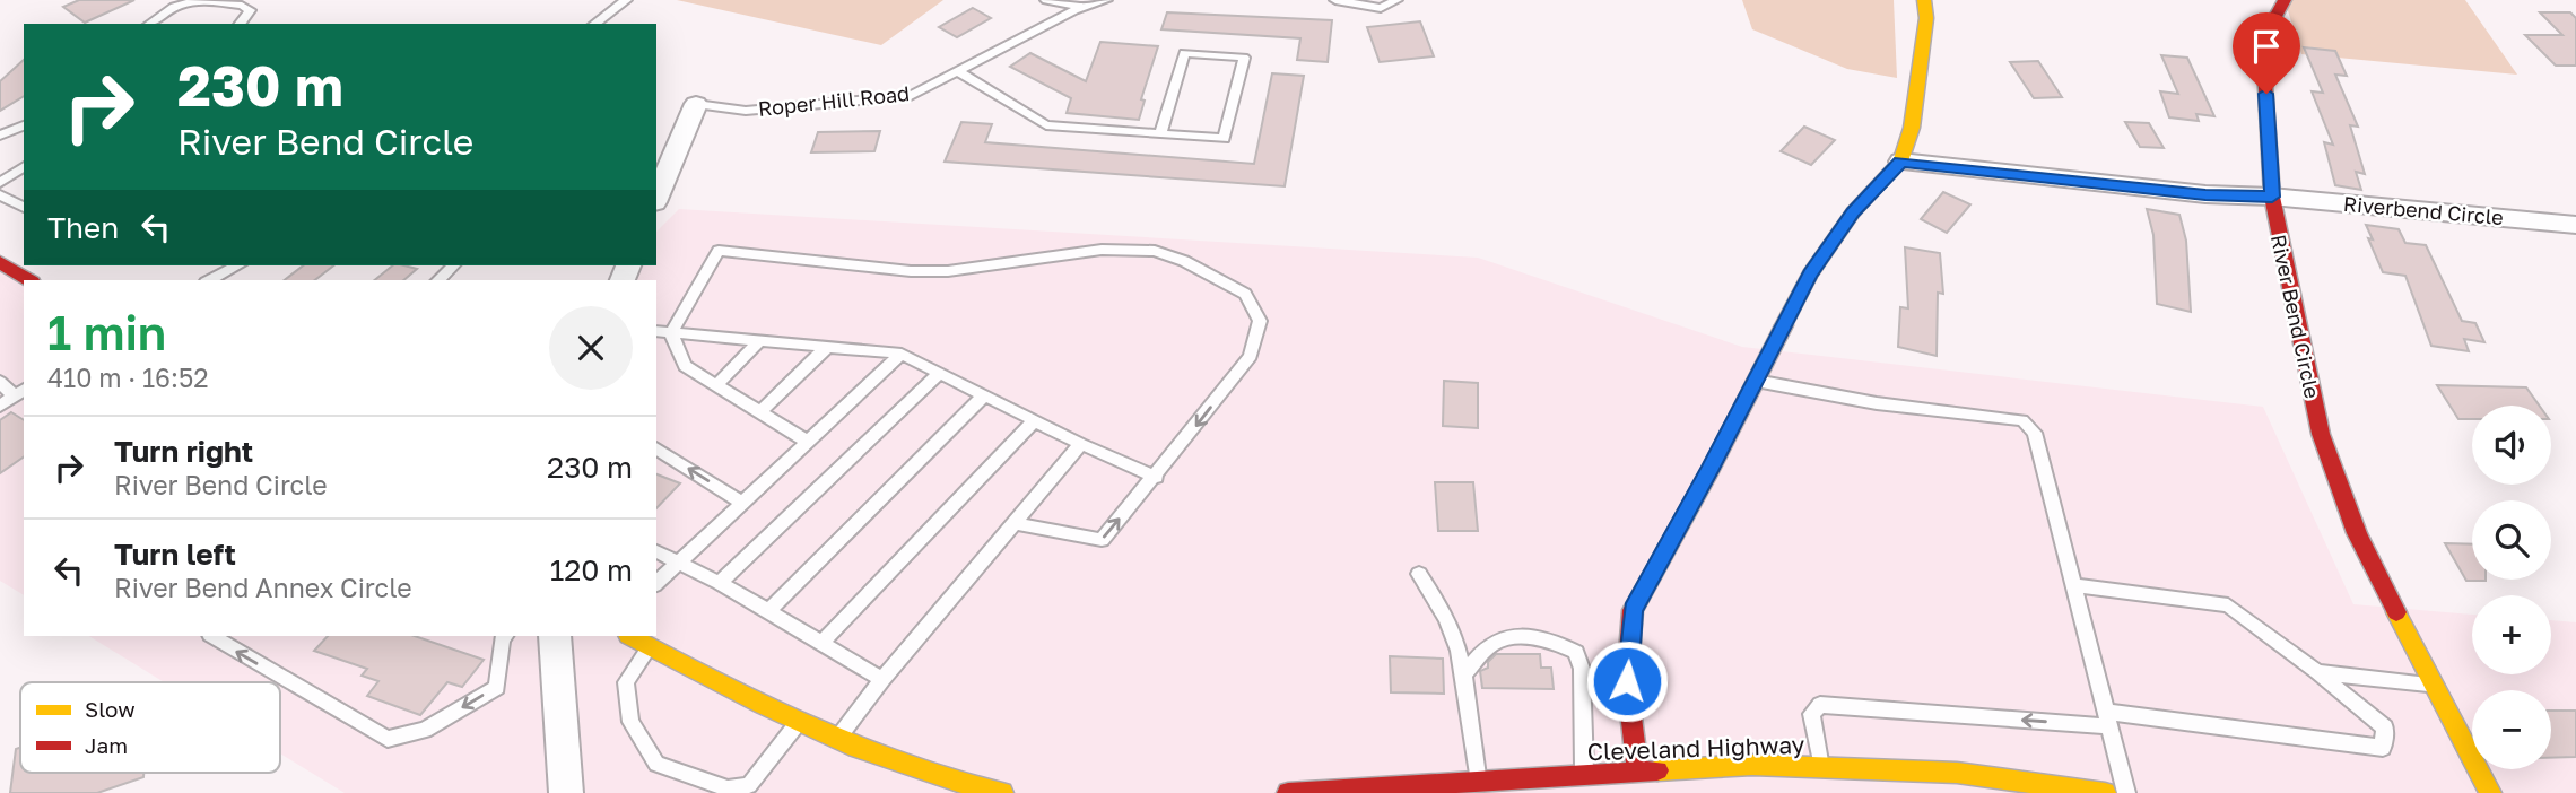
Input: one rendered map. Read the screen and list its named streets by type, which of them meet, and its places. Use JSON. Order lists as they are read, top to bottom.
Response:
{
  "streets": {
    "street": [
      "Roper Hill Road",
      "Riverbend Circle",
      "River Bend Circle",
      "Cleveland Highway"
    ]
  },
  "crossings": [
    ["Riverbend Circle", "River Bend Circle"]
  ],
  "legend": ["Slow", "Jam"],
  "page": {
    "turn": ["230 m", "River Bend Circle"],
    "then": "Then",
    "heading": ["1 min", "410 m · 16:52"],
    "map_buttons": ["+", "−"],
    "list": [
      {
        "name": "Turn right",
        "note": "River Bend Circle",
        "value": "230 m"
      },
      {
        "name": "Turn left",
        "note": "River Bend Annex Circle",
        "value": "120 m"
      }
    ]
  }
}
